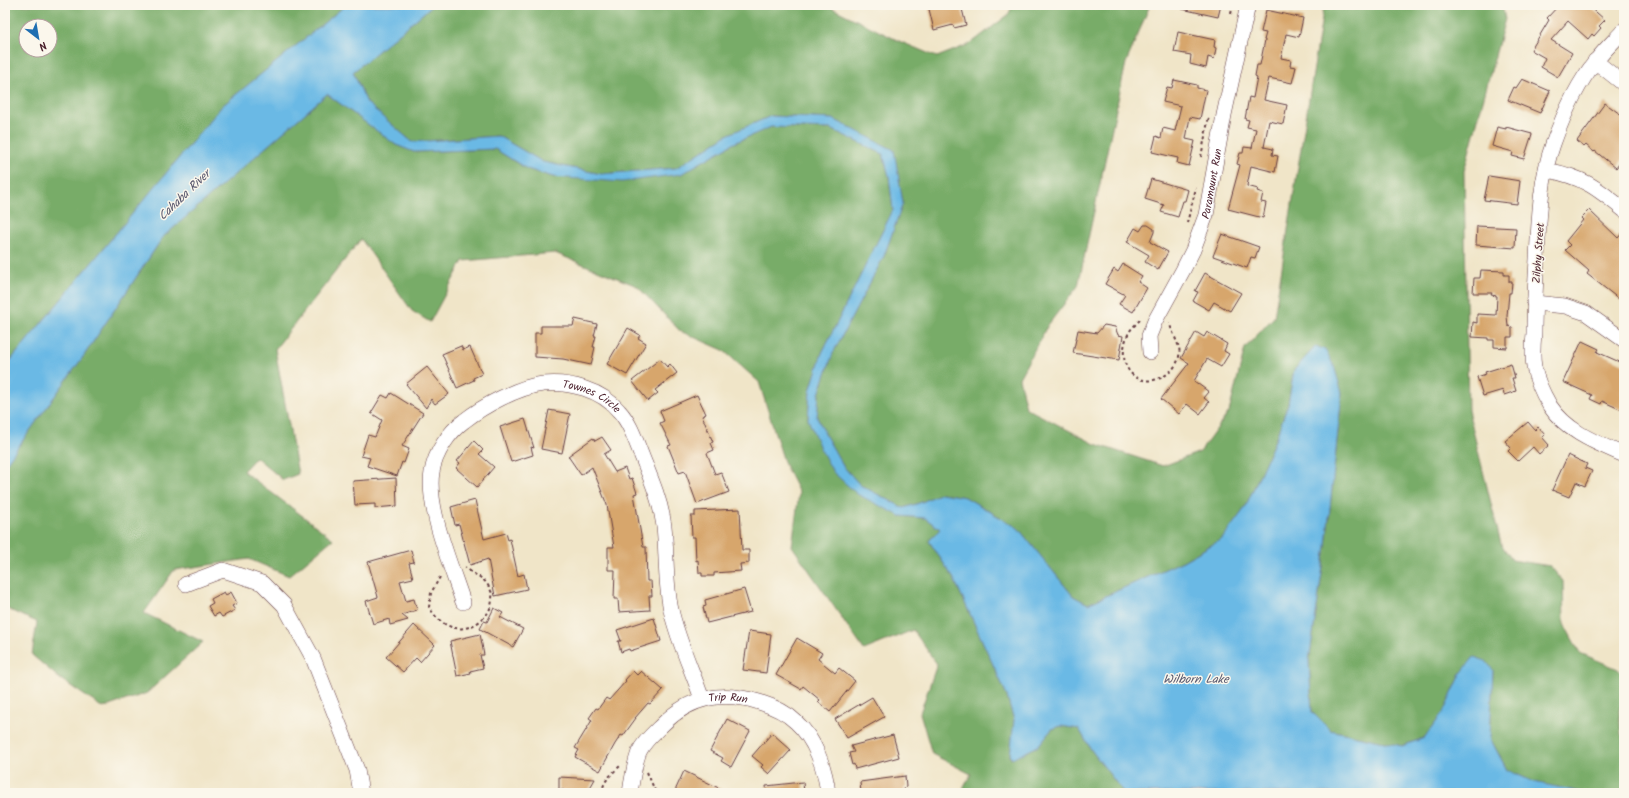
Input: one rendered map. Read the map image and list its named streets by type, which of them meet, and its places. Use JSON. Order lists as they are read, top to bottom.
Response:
{
  "streets": {
    "street": [
      "Paramount Run",
      "Zilphy Street",
      "Townes Circle",
      "Trip Run"
    ]
  },
  "crossings": [
    ["Townes Circle", "Trip Run"]
  ],
  "water": ["Cahaba River", "Wilborn Lake"],
  "north": "bottom right"
}
